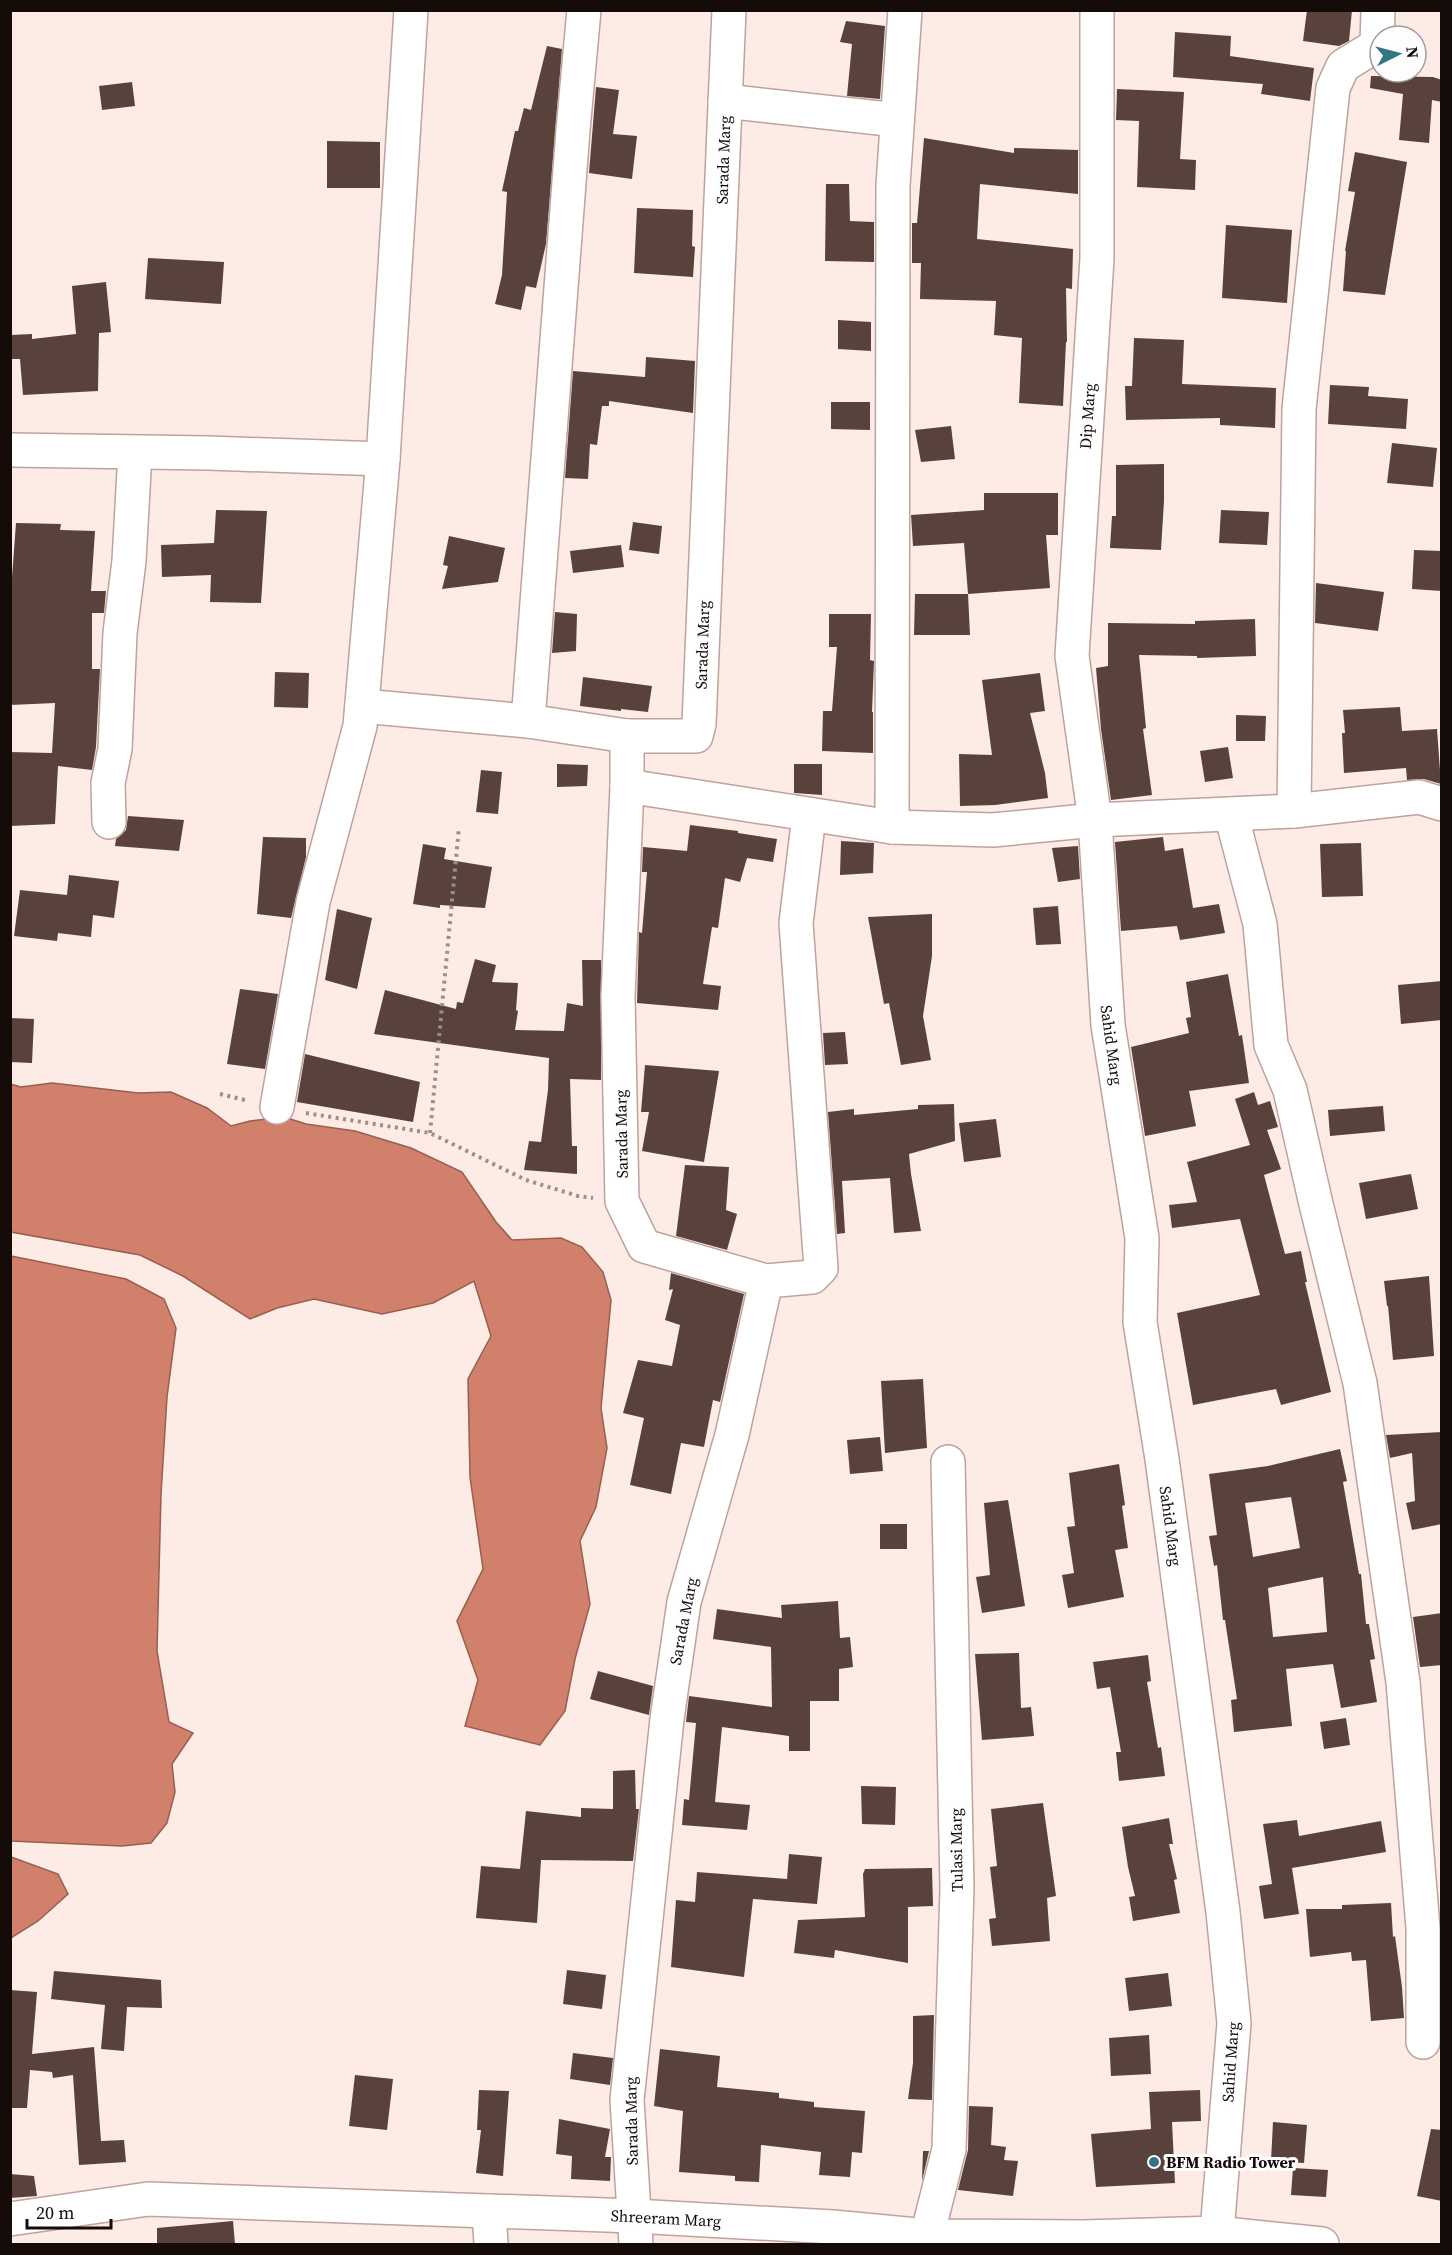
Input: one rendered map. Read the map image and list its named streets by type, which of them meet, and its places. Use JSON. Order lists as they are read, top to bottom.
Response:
{
  "streets": {
    "street": [
      "Sarada Marg",
      "Dip Marg",
      "Sahid Marg",
      "Tulasi Marg",
      "Shreeram Marg"
    ]
  },
  "crossings": [
    ["Sarada Marg", "Shreeram Marg"],
    ["Dip Marg", "Sahid Marg"],
    ["Sahid Marg", "Shreeram Marg"],
    ["Tulasi Marg", "Shreeram Marg"]
  ],
  "places": ["BFM Radio Tower"],
  "scale_bar": "20 m",
  "north": "right"
}
